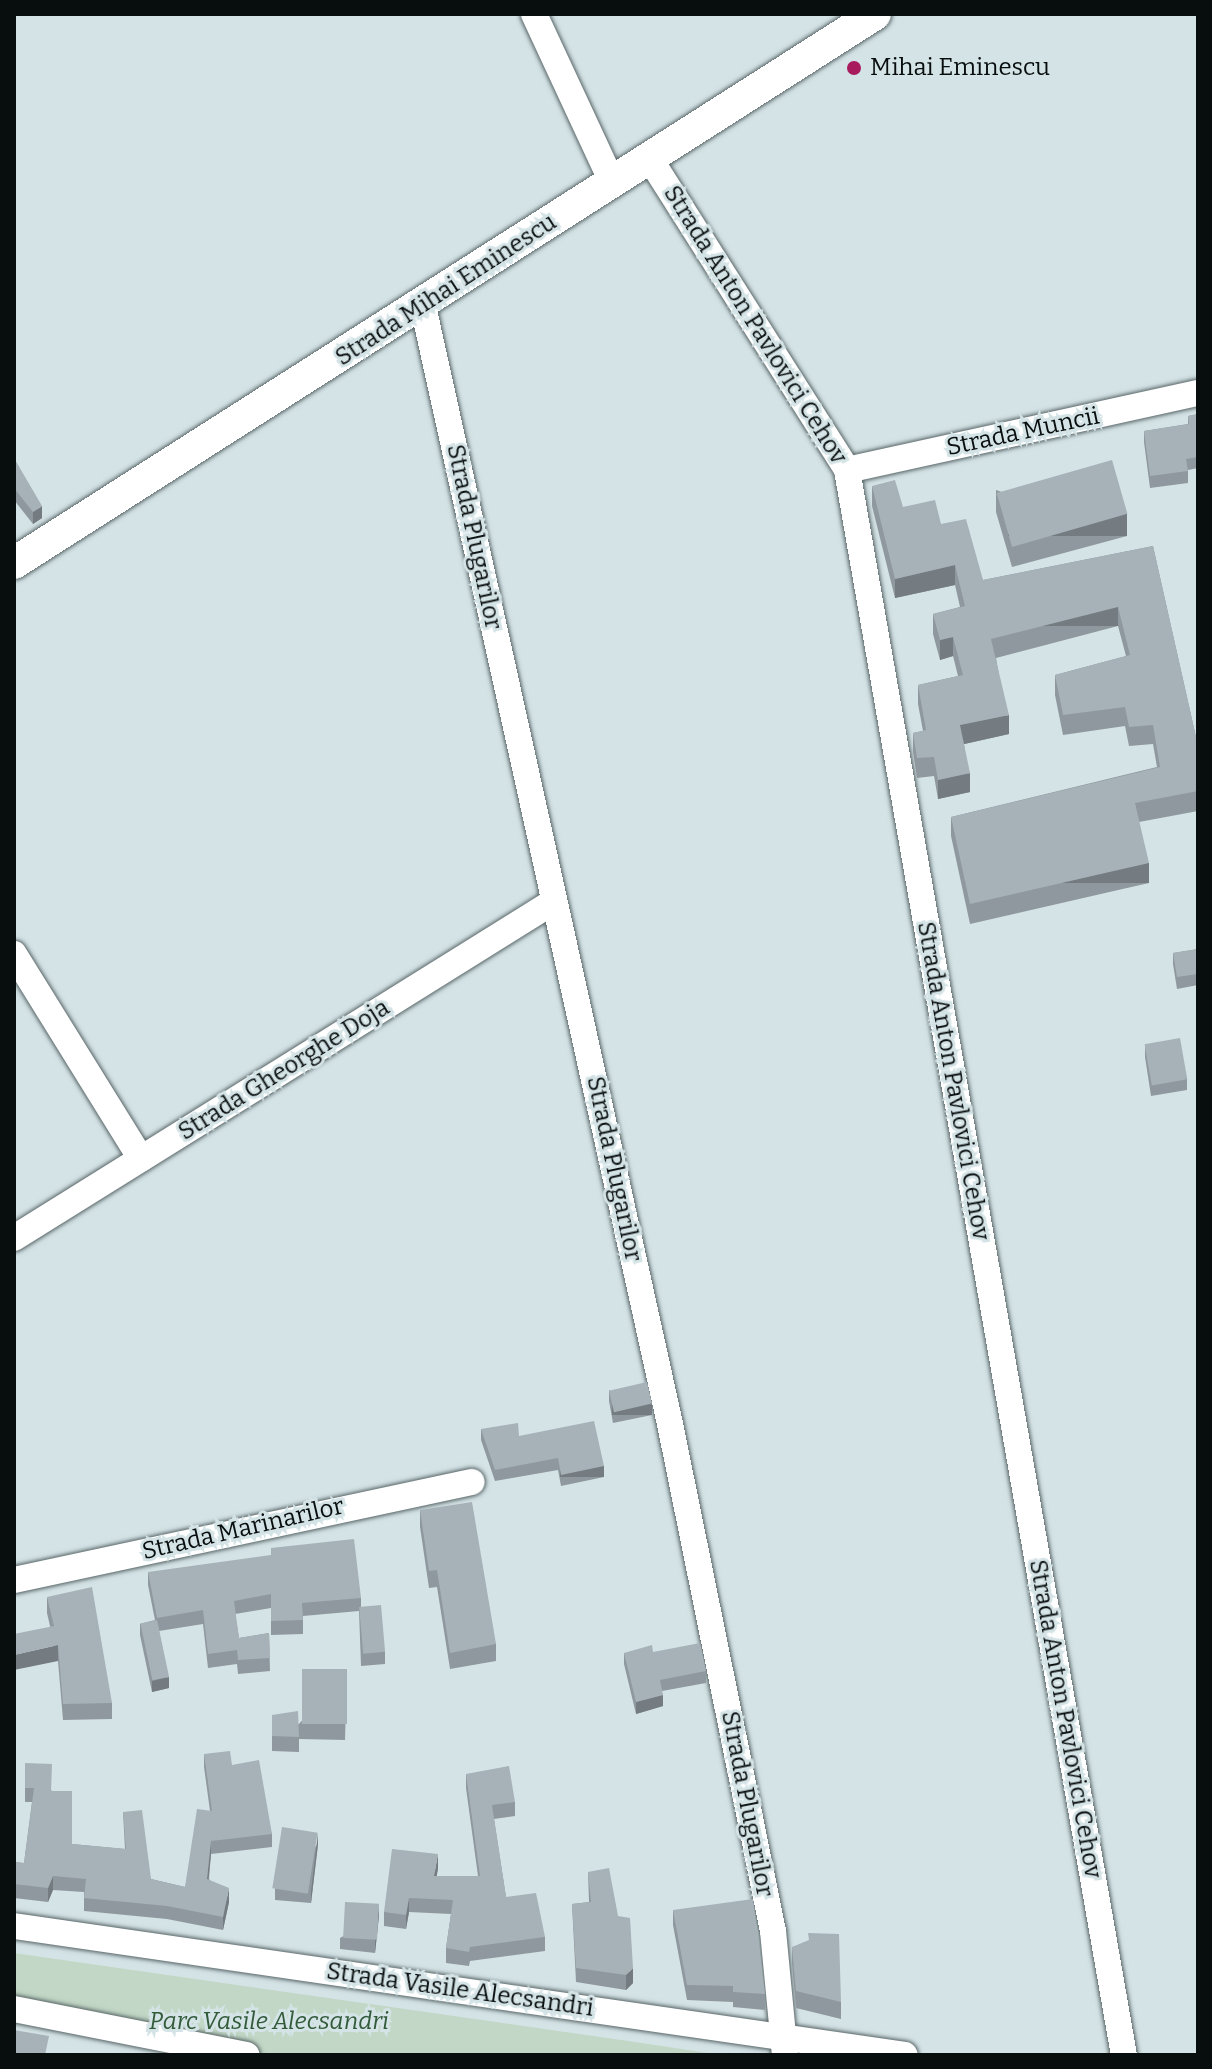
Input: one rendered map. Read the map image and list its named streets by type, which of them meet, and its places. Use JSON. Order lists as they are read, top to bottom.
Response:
{
  "streets": {
    "main road": ["Strada Mihai Eminescu"],
    "street": [
      "Strada Anton Pavlovici Cehov",
      "Strada Muncii",
      "Strada Plugarilor",
      "Strada Gheorghe Doja",
      "Strada Marinarilor",
      "Strada Vasile Alecsandri"
    ]
  },
  "crossings": [
    ["Strada Mihai Eminescu", "Strada Anton Pavlovici Cehov"],
    ["Strada Mihai Eminescu", "Strada Plugarilor"],
    ["Strada Anton Pavlovici Cehov", "Strada Muncii"],
    ["Strada Plugarilor", "Strada Gheorghe Doja"],
    ["Strada Plugarilor", "Strada Vasile Alecsandri"]
  ],
  "parks": ["Parc Vasile Alecsandri"],
  "places": ["Mihai Eminescu"]
}
